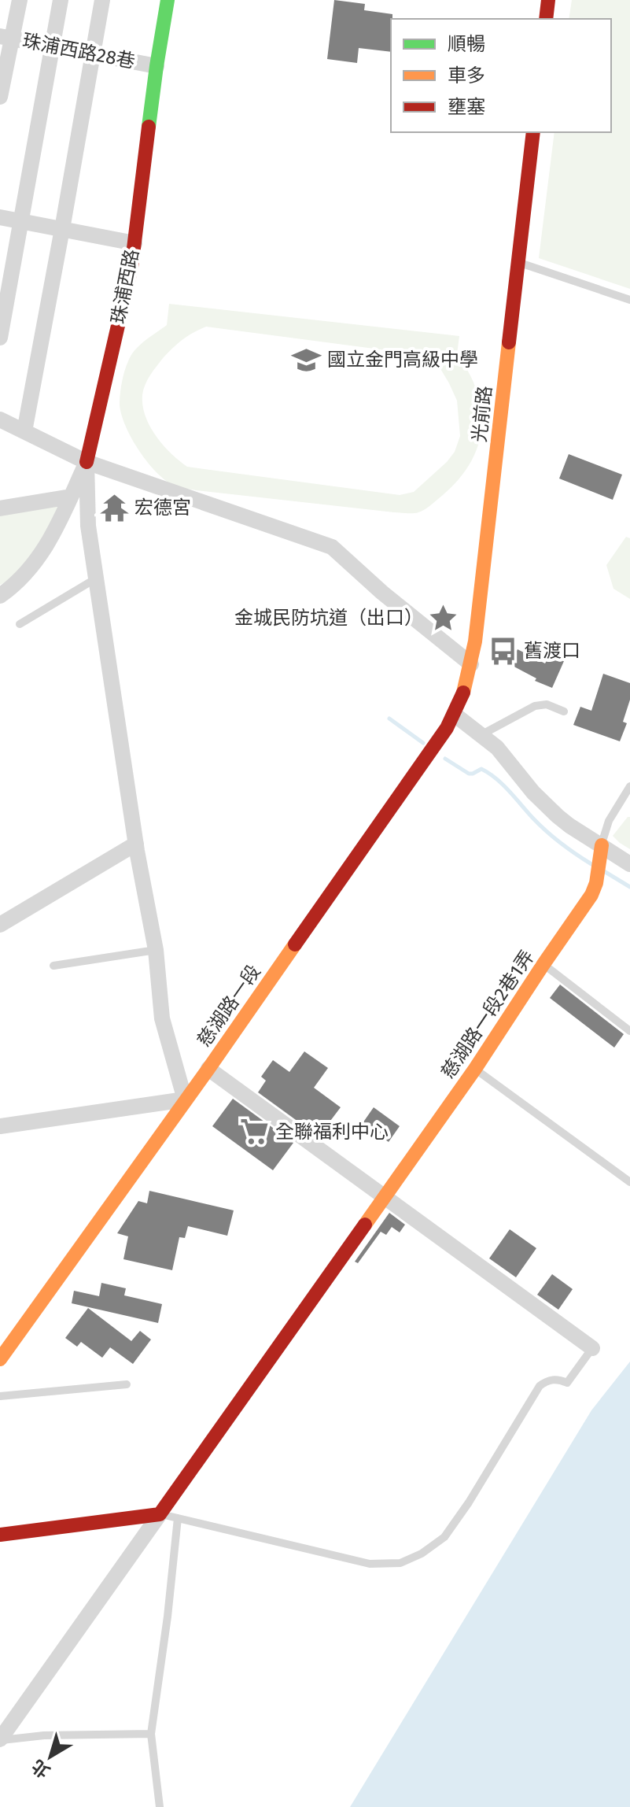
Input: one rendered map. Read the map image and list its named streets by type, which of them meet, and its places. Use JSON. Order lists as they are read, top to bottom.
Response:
{
  "streets": {
    "street": [
      "珠浦西路28巷",
      "珠浦西路",
      "光前路",
      "慈湖路一段",
      "慈湖路一段2巷1弄"
    ]
  },
  "crossings": [
    ["珠浦西路28巷", "珠浦西路"],
    ["光前路", "慈湖路一段"]
  ],
  "places": {
    "school or university": ["國立金門高級中學"],
    "temple": ["宏德宮"],
    "place": ["金城民防坑道（出口）"],
    "bus stop": ["舊渡口"],
    "supermarket": ["全聯福利中心"]
  },
  "legend": ["順暢", "車多", "壅塞"],
  "north": "bottom left"
}
